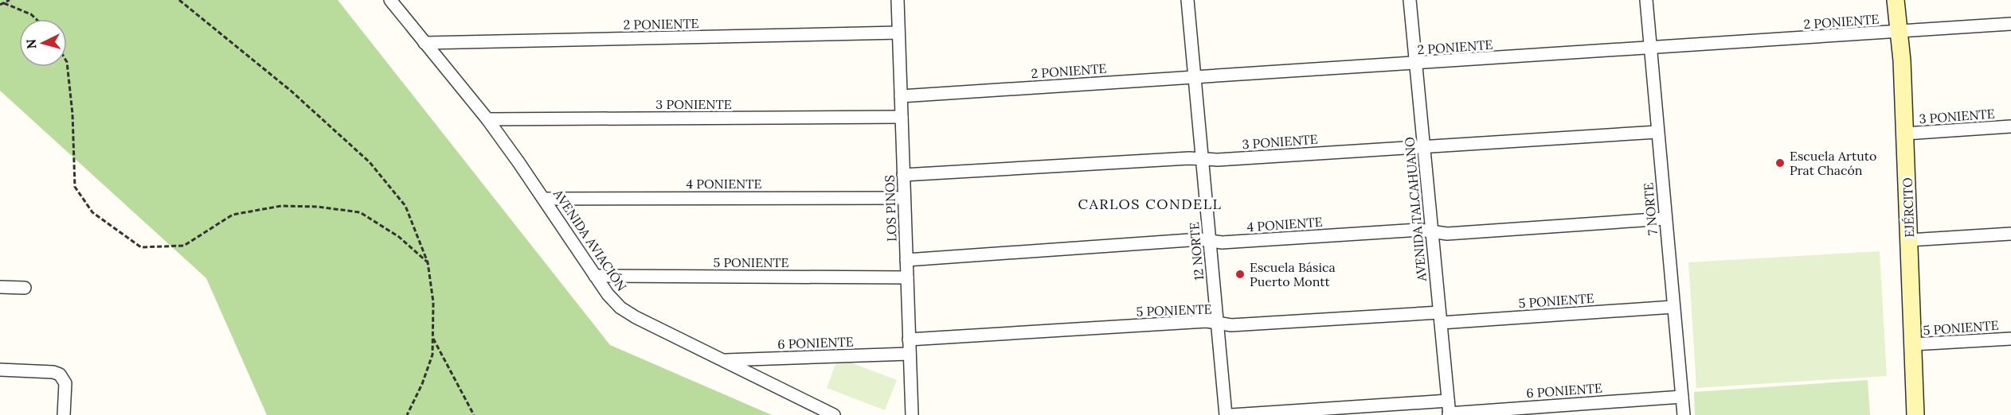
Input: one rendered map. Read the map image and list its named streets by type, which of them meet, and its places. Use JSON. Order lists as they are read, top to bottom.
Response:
{
  "streets": {
    "street": [
      "2 PONIENTE",
      "3 PONIENTE",
      "4 PONIENTE",
      "EJÉRCITO",
      "LOS PINOS",
      "AVENIDA TALCAHUANO",
      "7 NORTE",
      "AVENIDA AVIACIÓN",
      "12 NORTE",
      "5 PONIENTE",
      "6 PONIENTE"
    ]
  },
  "crossings": [
    ["2 PONIENTE", "EJÉRCITO"],
    ["2 PONIENTE", "LOS PINOS"],
    ["2 PONIENTE", "AVENIDA TALCAHUANO"],
    ["2 PONIENTE", "7 NORTE"],
    ["2 PONIENTE", "AVENIDA AVIACIÓN"],
    ["2 PONIENTE", "12 NORTE"],
    ["3 PONIENTE", "EJÉRCITO"],
    ["3 PONIENTE", "LOS PINOS"],
    ["3 PONIENTE", "AVENIDA TALCAHUANO"],
    ["3 PONIENTE", "7 NORTE"],
    ["3 PONIENTE", "AVENIDA AVIACIÓN"],
    ["3 PONIENTE", "12 NORTE"],
    ["4 PONIENTE", "LOS PINOS"],
    ["4 PONIENTE", "AVENIDA TALCAHUANO"],
    ["4 PONIENTE", "7 NORTE"],
    ["4 PONIENTE", "AVENIDA AVIACIÓN"],
    ["4 PONIENTE", "12 NORTE"],
    ["EJÉRCITO", "5 PONIENTE"],
    ["LOS PINOS", "5 PONIENTE"],
    ["LOS PINOS", "6 PONIENTE"],
    ["AVENIDA TALCAHUANO", "5 PONIENTE"],
    ["AVENIDA TALCAHUANO", "6 PONIENTE"],
    ["7 NORTE", "5 PONIENTE"],
    ["7 NORTE", "6 PONIENTE"],
    ["AVENIDA AVIACIÓN", "5 PONIENTE"],
    ["AVENIDA AVIACIÓN", "6 PONIENTE"],
    ["12 NORTE", "5 PONIENTE"]
  ],
  "districts": ["CARLOS CONDELL"],
  "places": ["Escuela Artuto Prat Chacón", "Escuela Básica Puerto Montt"],
  "north": "left"
}
